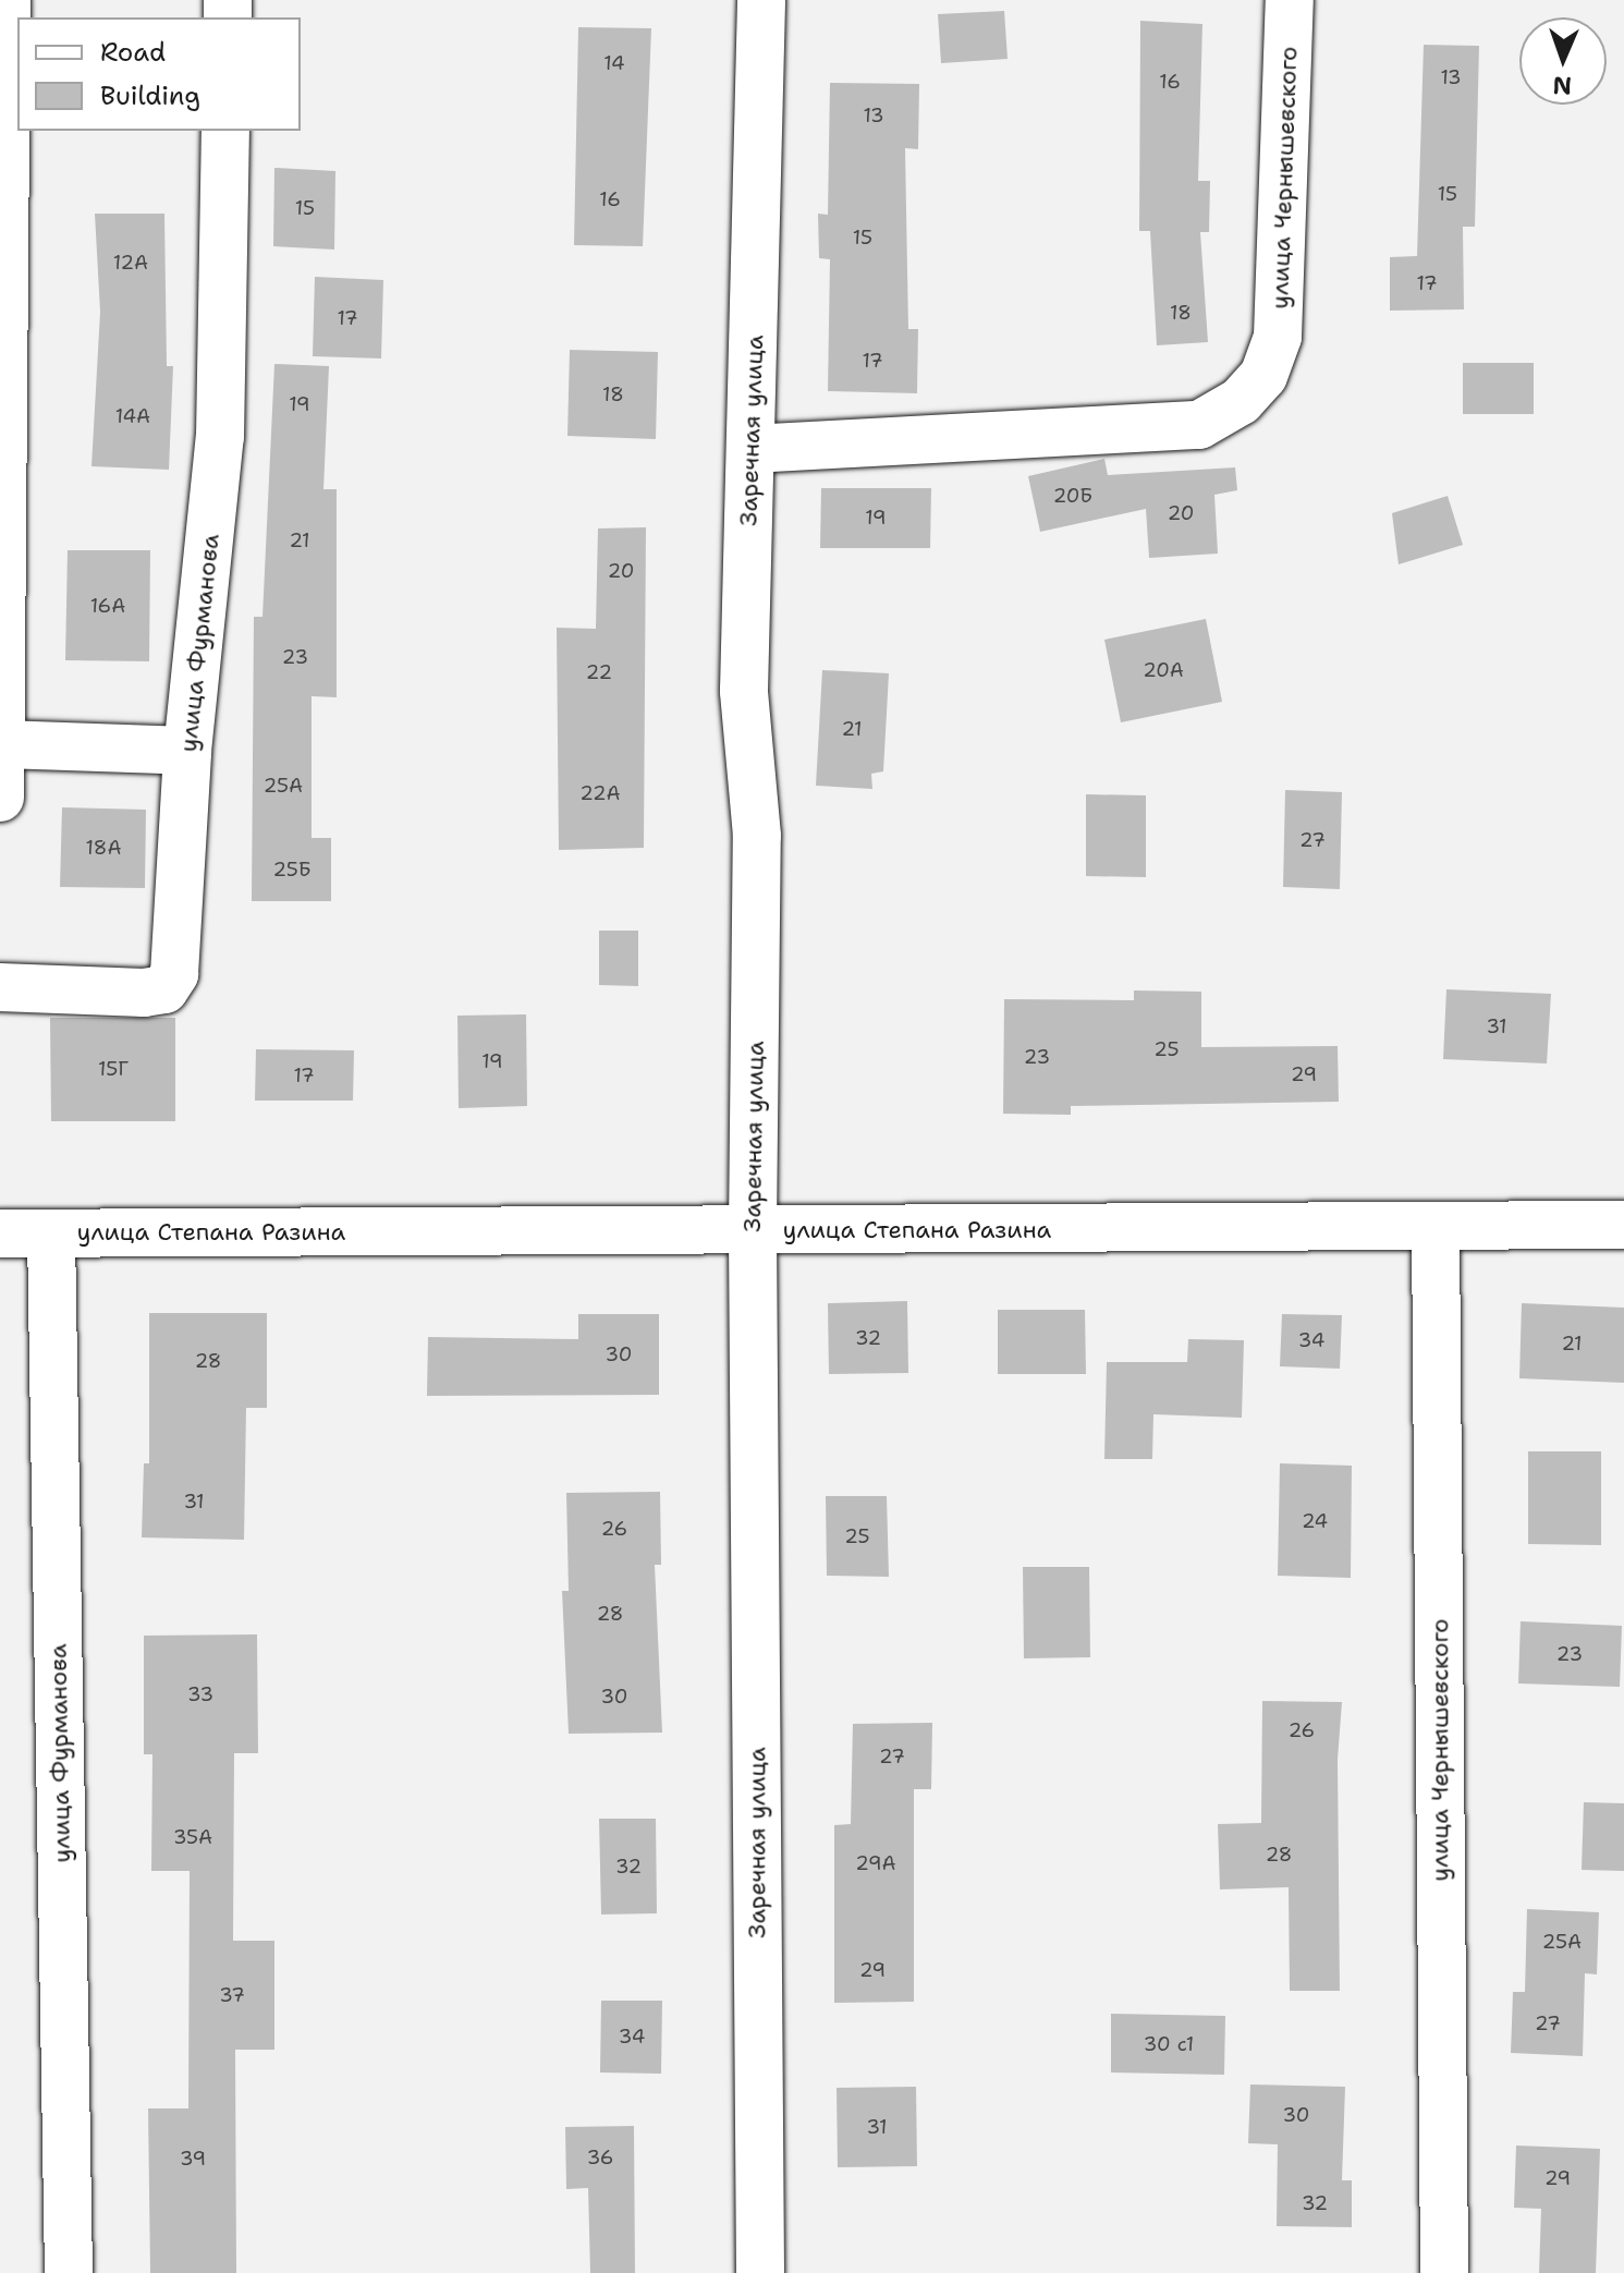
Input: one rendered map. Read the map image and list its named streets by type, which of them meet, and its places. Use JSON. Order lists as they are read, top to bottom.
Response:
{
  "streets": {
    "street": [
      "улица Чернышевского",
      "Заречная улица",
      "улица Фурманова",
      "улица Степана Разина"
    ]
  },
  "crossings": [
    ["улица Чернышевского", "Заречная улица"],
    ["улица Чернышевского", "улица Степана Разина"],
    ["Заречная улица", "улица Степана Разина"],
    ["улица Фурманова", "улица Степана Разина"]
  ],
  "house_numbers": [
    "14",
    "13",
    "16",
    "13",
    "15",
    "16",
    "15",
    "15",
    "12А",
    "17",
    "18",
    "17",
    "17",
    "18",
    "19",
    "14А",
    "20Б",
    "20",
    "19",
    "21",
    "20",
    "16А",
    "23",
    "20А",
    "22",
    "21",
    "25А",
    "22А",
    "27",
    "18А",
    "25Б",
    "31",
    "25",
    "23",
    "19",
    "15Г",
    "29",
    "17",
    "32",
    "34",
    "21",
    "30",
    "28",
    "31",
    "24",
    "26",
    "25",
    "28",
    "23",
    "33",
    "30",
    "26",
    "27",
    "35А",
    "28",
    "29А",
    "32",
    "25А",
    "29",
    "37",
    "27",
    "34",
    "30 с1",
    "30",
    "31",
    "36",
    "39",
    "29",
    "32"
  ],
  "legend": ["Road", "Building"],
  "north": "bottom"
}
